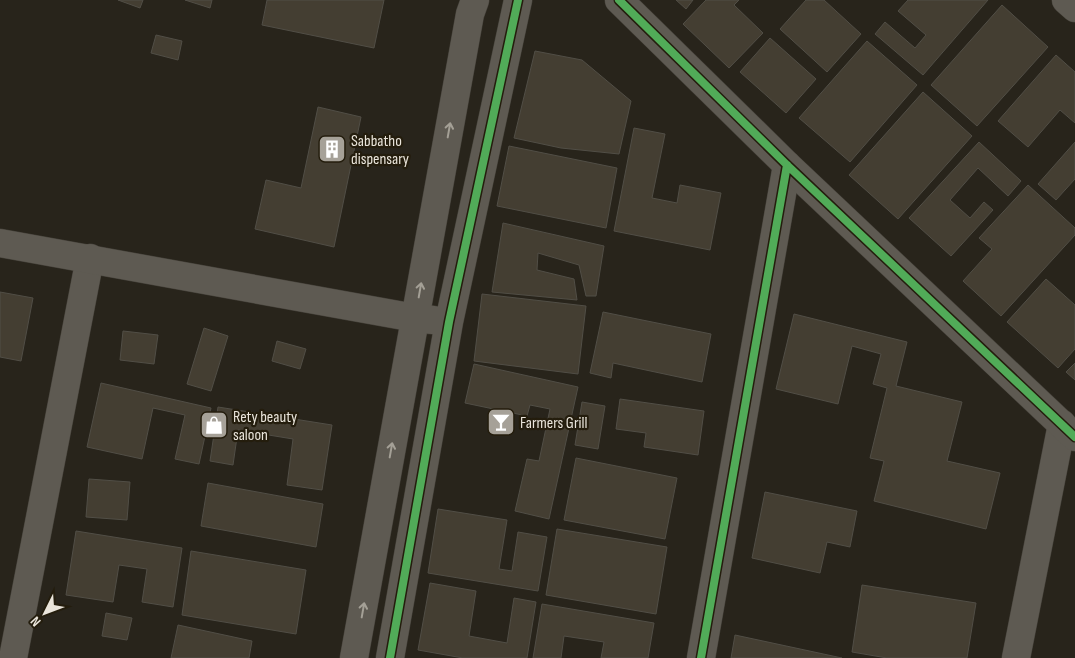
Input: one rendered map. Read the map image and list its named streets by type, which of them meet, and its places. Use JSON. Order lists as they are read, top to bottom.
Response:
{
  "places": {
    "building": ["Sabbatho dispensary"],
    "bar": ["Farmers Grill"],
    "shop": ["Rety beauty saloon"]
  },
  "north": "bottom left"
}
